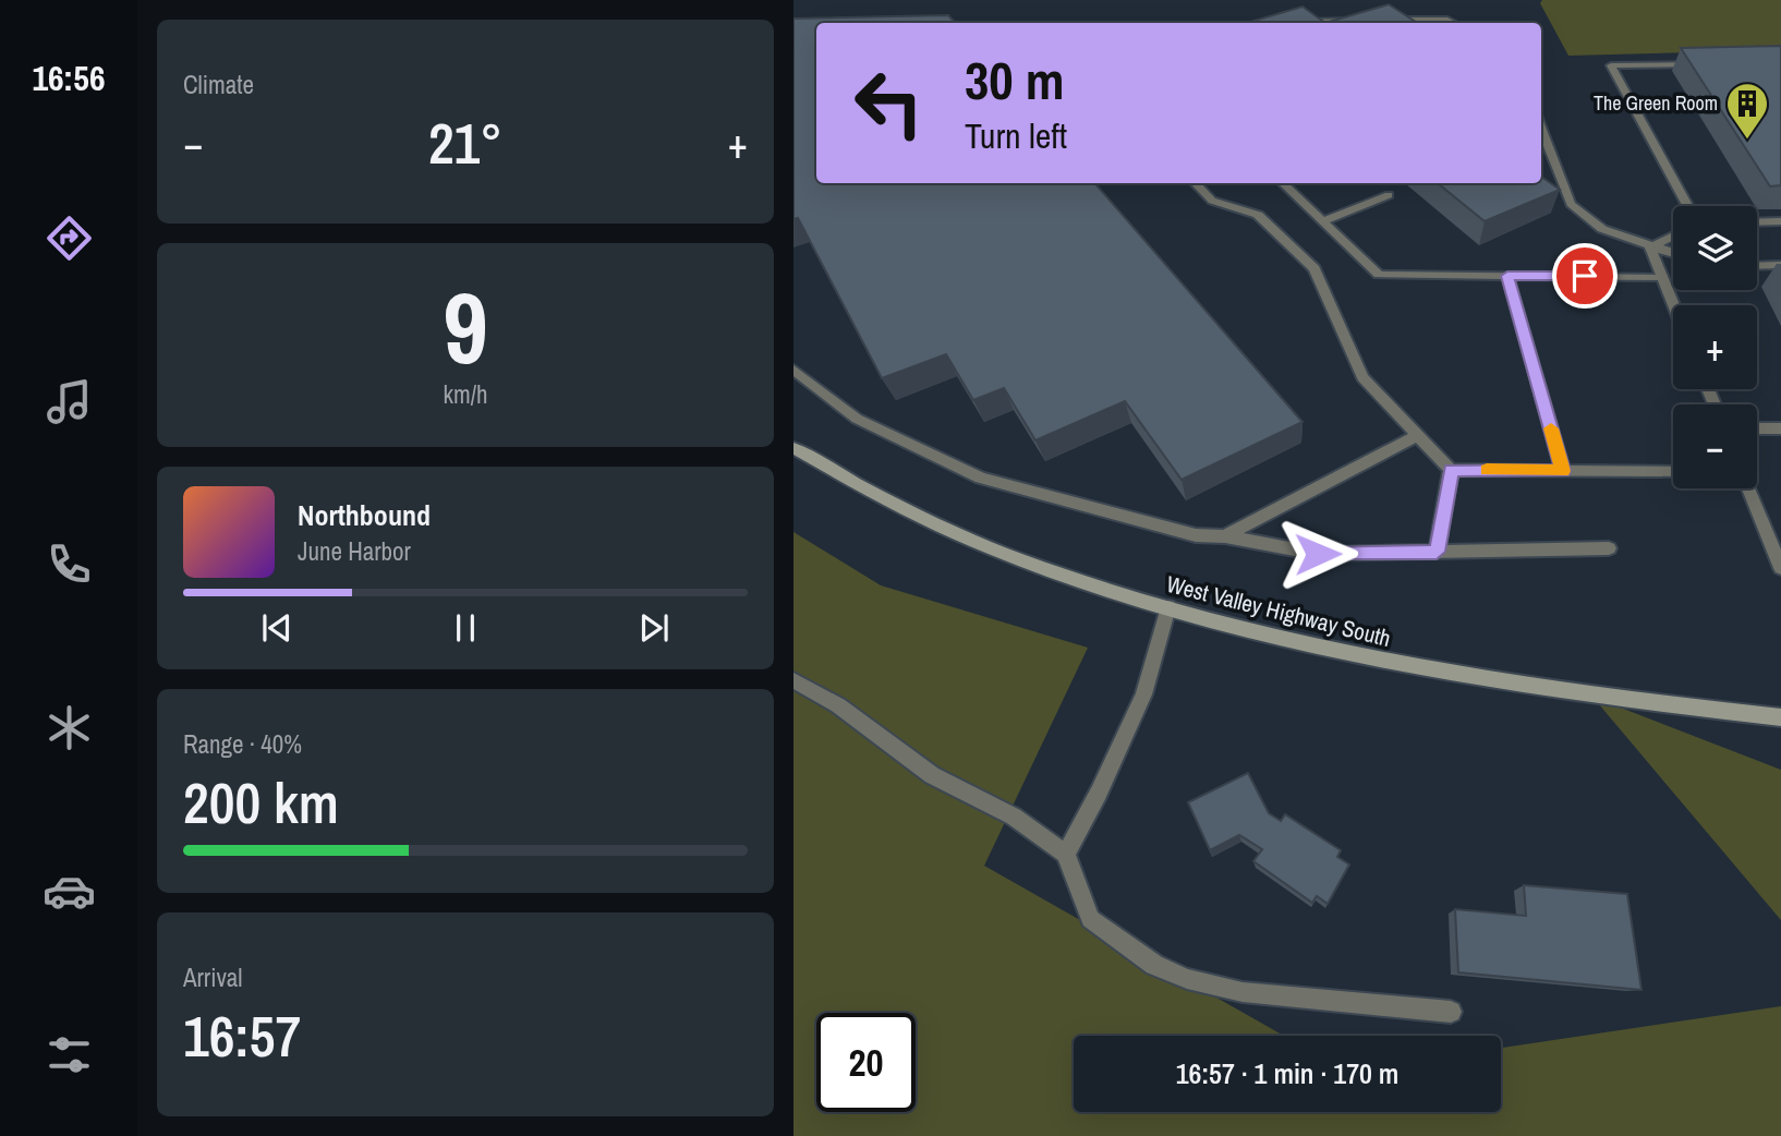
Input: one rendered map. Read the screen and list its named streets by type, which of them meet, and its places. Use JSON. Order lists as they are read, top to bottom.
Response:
{
  "streets": {
    "main road": ["West Valley Highway South"]
  },
  "places": {
    "building": ["The Green Room"]
  },
  "page": {
    "tabs": "16:56",
    "tile": [
      "Climate",
      ["9", "km/h"],
      ["Range · 40%", "200 km"],
      ["Arrival", "16:57"]
    ],
    "turn": ["30 m", "Turn left"],
    "heat": ["−", "21°", "+"],
    "map_buttons": ["+", "−"],
    "song": ["Northbound", "June Harbor"],
    "limit": "20",
    "trip": "16:57 · 1 min · 170 m"
  }
}
